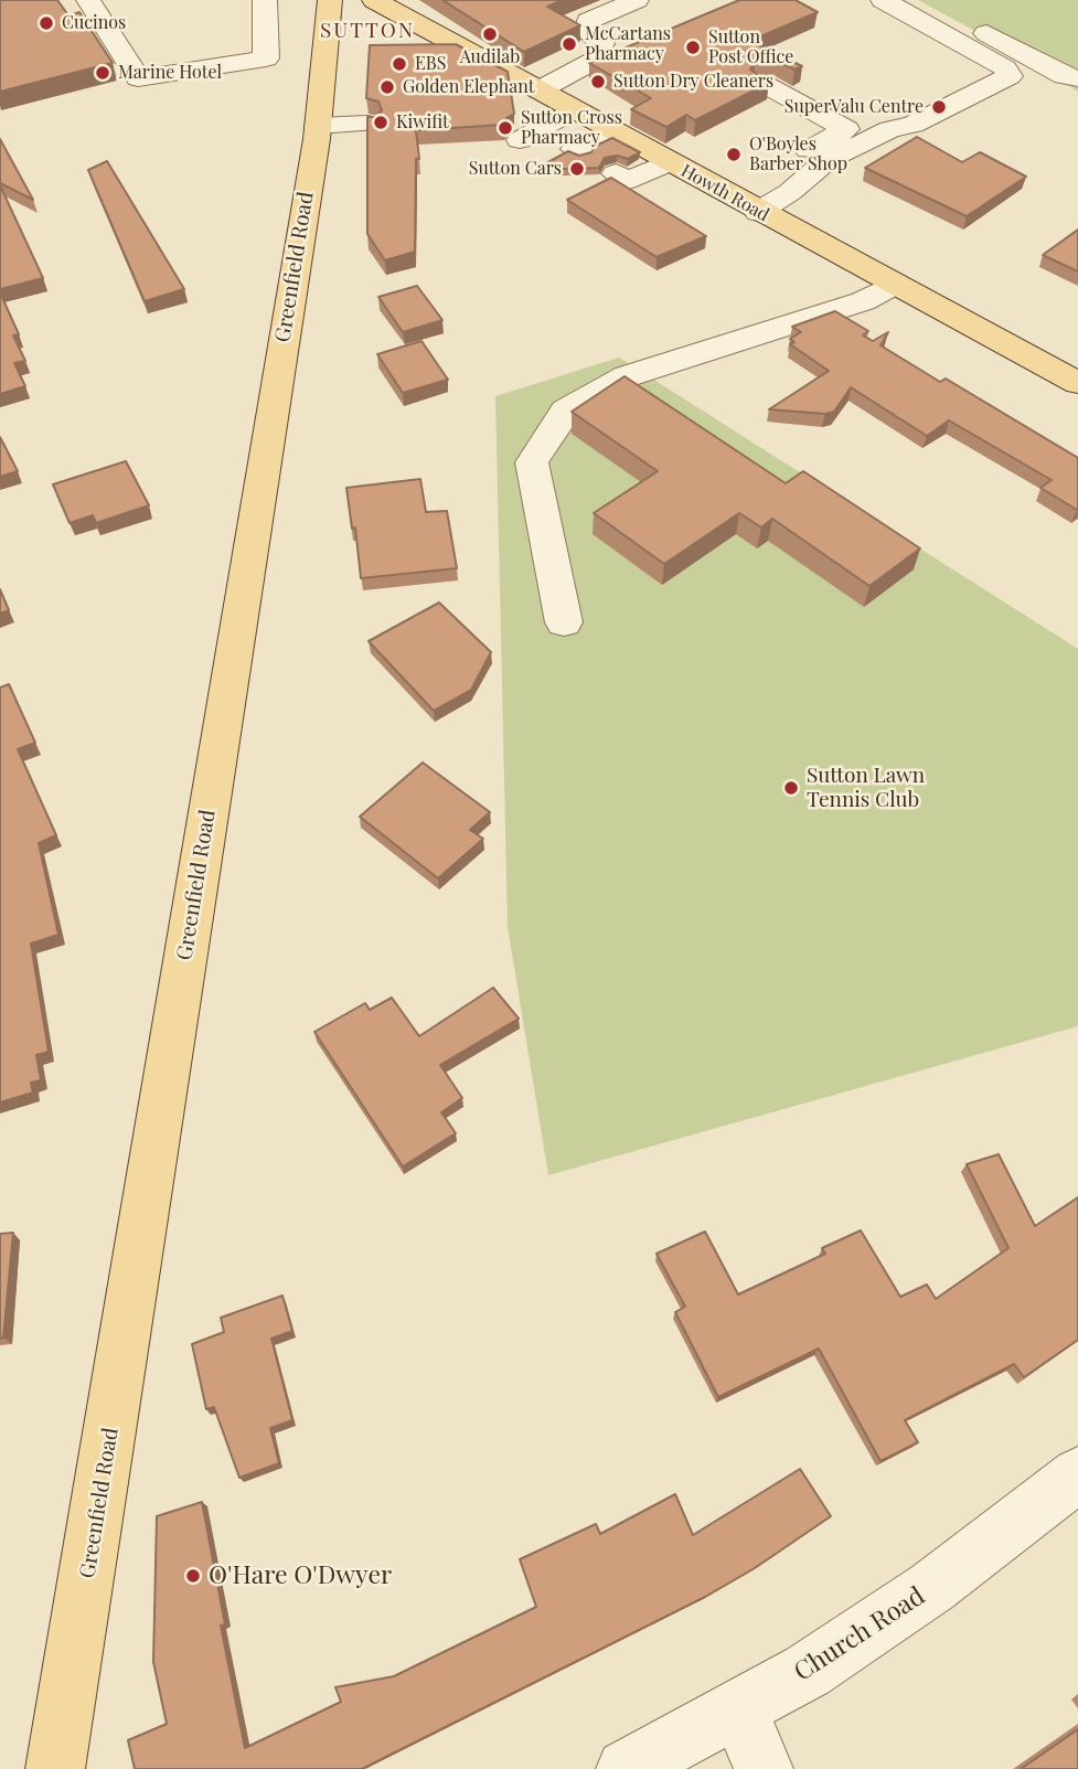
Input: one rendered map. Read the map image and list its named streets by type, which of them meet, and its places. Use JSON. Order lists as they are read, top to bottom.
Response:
{
  "streets": {
    "main road": ["Howth Road", "Greenfield Road"],
    "street": ["Church Road"]
  },
  "districts": ["SUTTON"],
  "places": [
    "Cucinos",
    "Audilab",
    "McCartans Pharmacy",
    "Sutton Post Office",
    "EBS",
    "Marine Hotel",
    "Sutton Dry Cleaners",
    "Golden Elephant",
    "SuperValu Centre",
    "Kiwifit",
    "Sutton Cross Pharmacy",
    "O'Boyles Barber Shop",
    "Sutton Cars",
    "Sutton Lawn Tennis Club",
    "O'Hare O'Dwyer"
  ]
}
